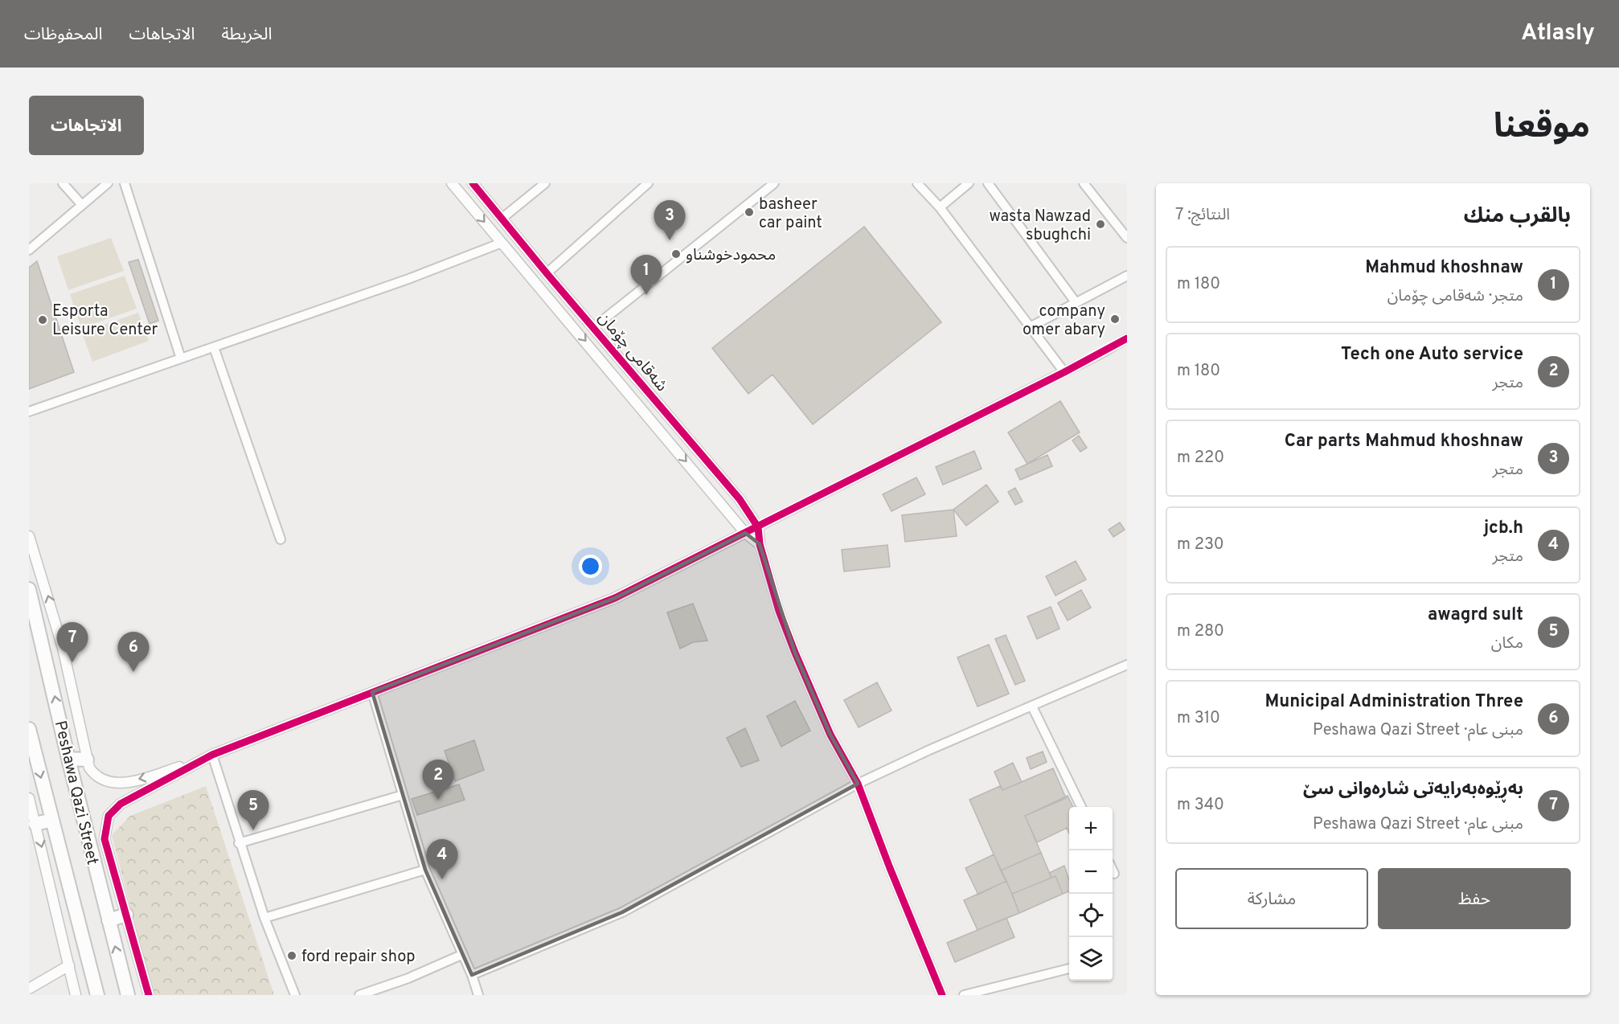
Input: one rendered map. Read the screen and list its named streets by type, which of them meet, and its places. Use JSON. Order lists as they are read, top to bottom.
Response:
{
  "streets": {
    "highway": ["Peshawa Qazi Street"],
    "street": ["شەقامی چۆمان"]
  },
  "places": [
    "basheer car paint",
    "wasta Nawzad sbughchi",
    "محمودخوشناو",
    "company omer abary",
    "Esporta Leisure Center",
    "ford repair shop"
  ],
  "page": {
    "header": "Atlasly",
    "nav": ["الخريطة", "الاتجاهات", "المحفوظات"],
    "title": "موقعنا",
    "buttons": [
      "الاتجاهات",
      ["حفظ", "مشاركة"]
    ],
    "heading": ["بالقرب منك", "النتائج: 7"],
    "pins": [
      "3",
      "1",
      "7",
      "6",
      "2",
      "5",
      "4"
    ],
    "list": [
      {
        "mark": "1",
        "name": "Mahmud khoshnaw",
        "note": "متجر · شەقامی چۆمان",
        "value": "180 m"
      },
      {
        "mark": "2",
        "name": "Tech one Auto service",
        "note": "متجر",
        "value": "180 m"
      },
      {
        "mark": "3",
        "name": "Car parts Mahmud khoshnaw",
        "note": "متجر",
        "value": "220 m"
      },
      {
        "mark": "4",
        "name": "jcb.h",
        "note": "متجر",
        "value": "230 m"
      },
      {
        "mark": "5",
        "name": "awagrd sult",
        "note": "مكان",
        "value": "280 m"
      },
      {
        "mark": "6",
        "name": "Municipal Administration Three",
        "note": "مبنى عام · Peshawa Qazi Street",
        "value": "310 m"
      },
      {
        "mark": "7",
        "name": "بەڕێوەبەرایەتی شارەوانی سێ",
        "note": "مبنى عام · Peshawa Qazi Street",
        "value": "340 m"
      }
    ],
    "map_buttons": ["+", "−"]
  }
}
